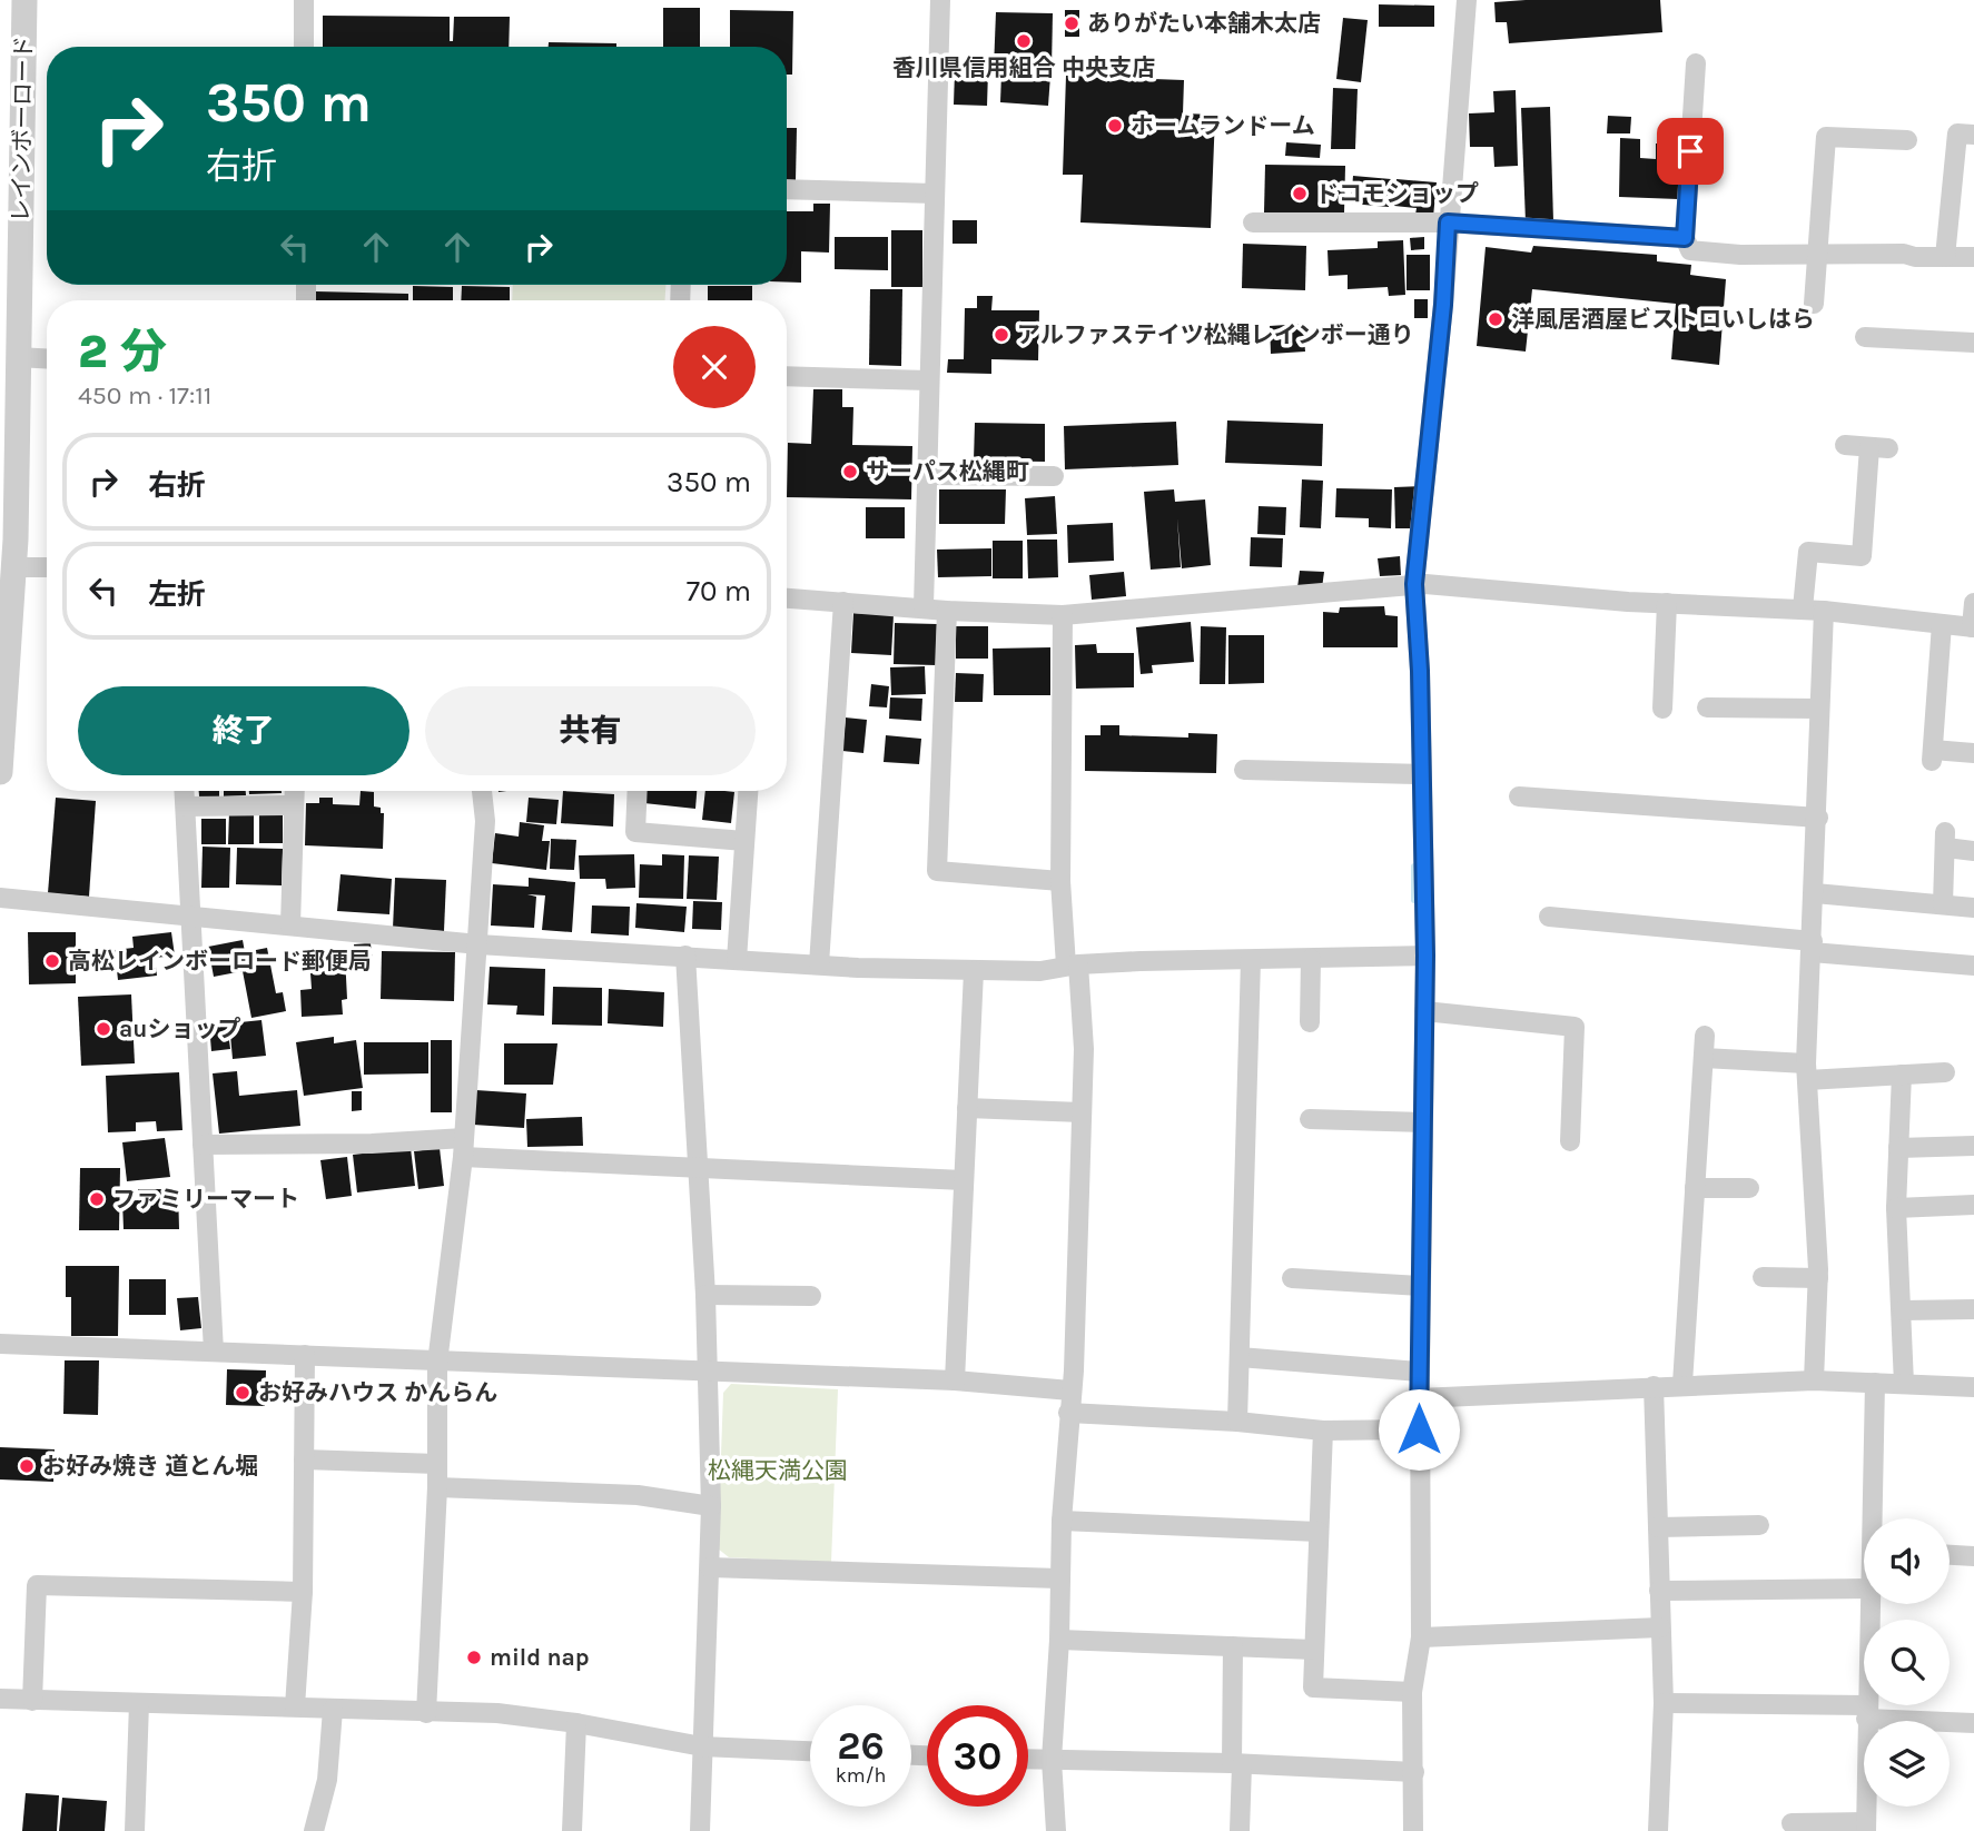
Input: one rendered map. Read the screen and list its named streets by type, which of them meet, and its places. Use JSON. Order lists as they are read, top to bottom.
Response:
{
  "streets": {
    "street": ["レインボーロード"]
  },
  "parks": ["松縄天満公園"],
  "places": [
    "ありがたい本舗木太店",
    "香川県信用組合 中央支店",
    "ホームランドーム",
    "ドコモショップ",
    "洋風居酒屋ビストロいしはら",
    "アルファステイツ松縄レインボー通り",
    "サーパス松縄町",
    "高松レインボーロード郵便局",
    "auショップ",
    "ファミリーマート",
    "お好みハウス かんらん",
    "お好み焼き 道とん堀",
    "mild nap"
  ],
  "page": {
    "turn": ["350 m", "右折"],
    "heading": ["2 分", "450 m · 17:11"],
    "list": [
      {
        "name": "右折",
        "value": "350 m"
      },
      {
        "name": "左折",
        "value": "70 m"
      }
    ],
    "buttons": ["終了", "共有"],
    "speed": "26 km/h",
    "limit": "30"
  }
}
